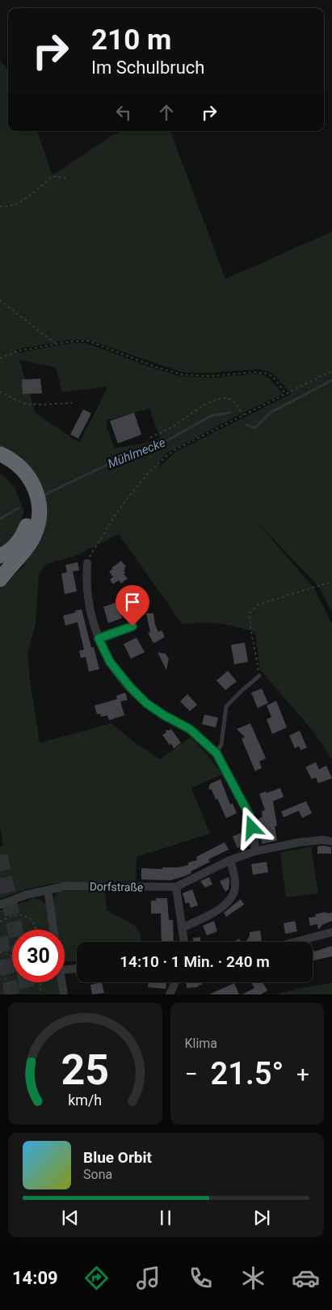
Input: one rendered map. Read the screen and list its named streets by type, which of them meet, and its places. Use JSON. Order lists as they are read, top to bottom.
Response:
{
  "streets": {
    "street": ["Dorfstraße"]
  },
  "water": ["Mühlmecke"],
  "page": {
    "turn": ["210 m", "Im Schulbruch"],
    "limit": "30",
    "trip": "14:10 · 1 Min. · 240 m",
    "tile": "Klima",
    "heat": ["−", "21.5°", "+"],
    "song": ["Blue Orbit", "Sona"],
    "tabs": "14:09",
    "gauge": ["25", "km/h"]
  }
}
